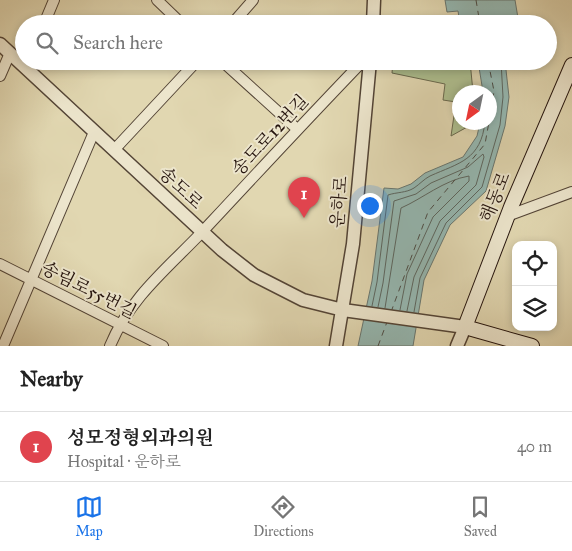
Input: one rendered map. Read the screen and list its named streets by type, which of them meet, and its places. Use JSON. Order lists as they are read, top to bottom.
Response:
{
  "streets": {
    "main road": ["해동로"],
    "street": [
      "송도로12번길",
      "송도로",
      "운하로",
      "송림로55번길"
    ]
  },
  "crossings": [
    ["송도로12번길", "송도로"],
    ["송도로12번길", "송림로55번길"],
    ["송도로", "해동로"],
    ["송도로", "운하로"]
  ],
  "north": "bottom left",
  "page": {
    "search": "Search here",
    "pins": "1",
    "heading": "Nearby",
    "list": [
      {
        "mark": "1",
        "name": "성모정형외과의원",
        "note": "Hospital · 운하로",
        "value": "40 m"
      }
    ],
    "nav": ["Map", "Directions", "Saved"]
  }
}
